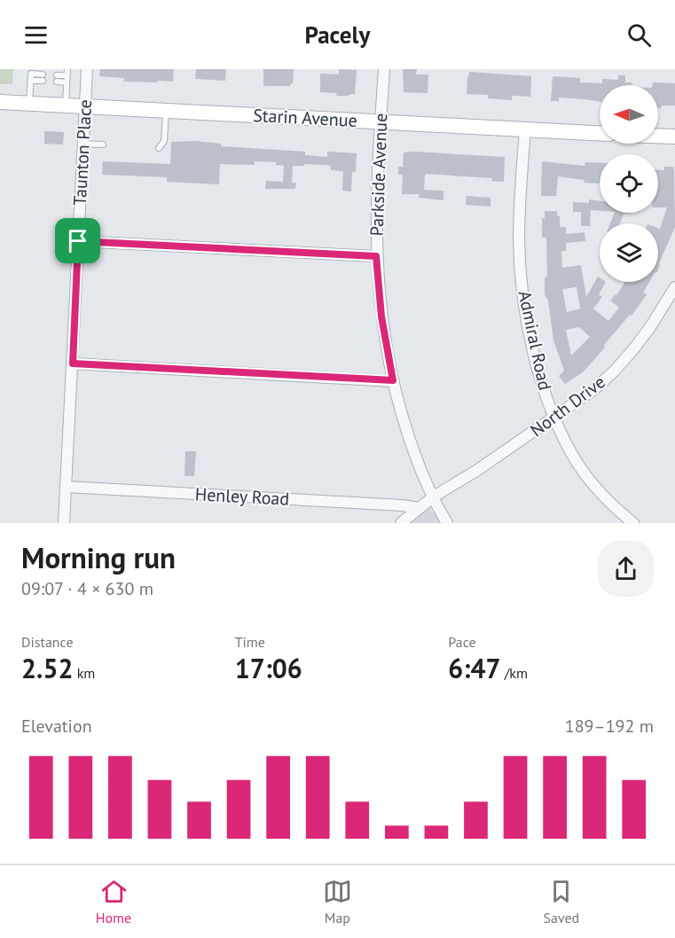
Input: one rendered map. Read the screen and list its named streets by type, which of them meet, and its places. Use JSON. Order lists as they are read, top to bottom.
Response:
{
  "streets": {
    "street": [
      "Starin Avenue",
      "Taunton Place",
      "Parkside Avenue",
      "Admiral Road",
      "North Drive",
      "Henley Road"
    ]
  },
  "crossings": [
    ["Starin Avenue", "Taunton Place"],
    ["Starin Avenue", "Parkside Avenue"],
    ["Starin Avenue", "Admiral Road"],
    ["Taunton Place", "Henley Road"],
    ["Parkside Avenue", "North Drive"],
    ["Admiral Road", "North Drive"],
    ["North Drive", "Henley Road"]
  ],
  "north": "left",
  "page": {
    "header": "Pacely",
    "heading": ["Morning run", "09:07 · 4 × 630 m"],
    "stats": [
      ["Distance", "2.52 km"],
      ["Time", "17:06"],
      ["Pace", "6:47 /km"]
    ],
    "chart": ["Elevation", "189–192 m"],
    "tabs": ["Home", "Map", "Saved"]
  }
}
